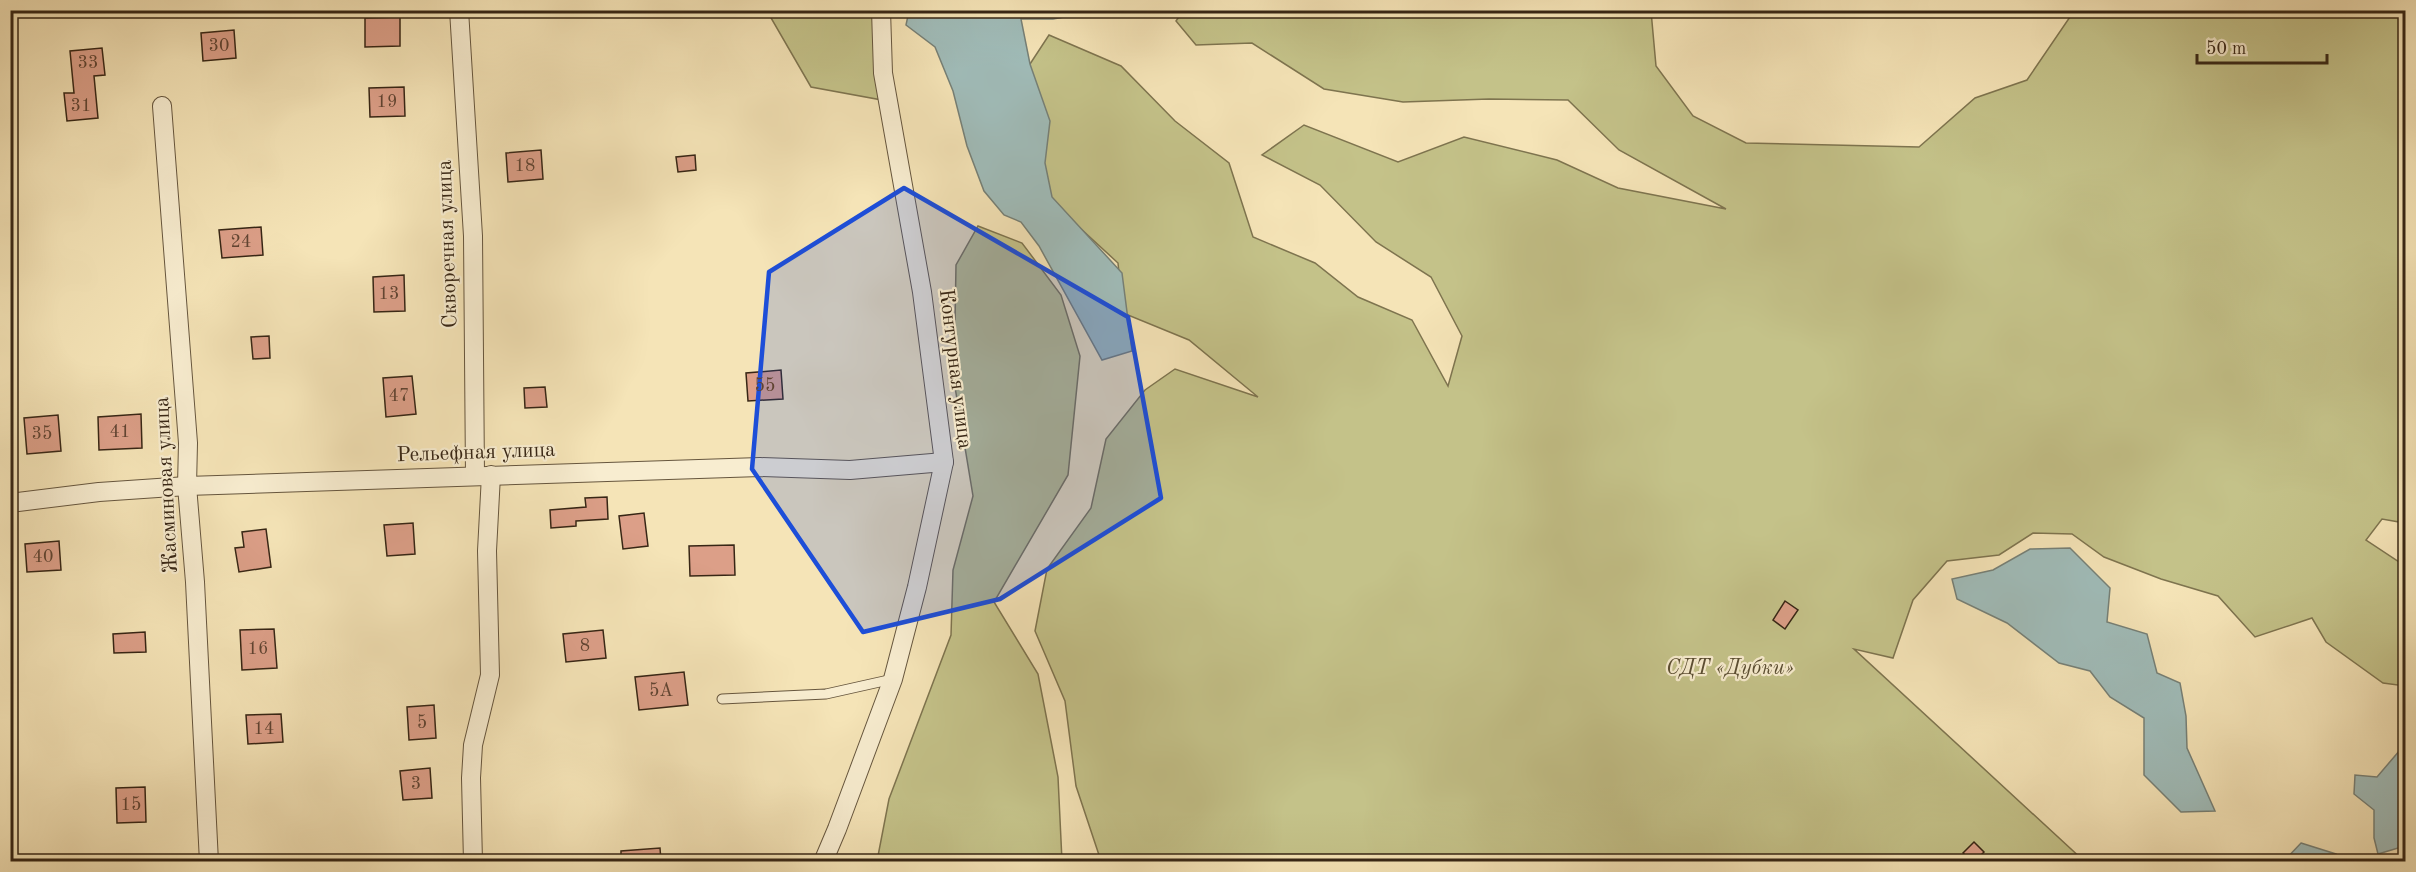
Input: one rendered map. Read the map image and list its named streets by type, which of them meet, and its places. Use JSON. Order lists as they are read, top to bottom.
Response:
{
  "streets": {
    "street": [
      "Скворечная улица",
      "Контурная улица",
      "Рельефная улица",
      "Жасминовая улица"
    ]
  },
  "crossings": [
    ["Скворечная улица", "Рельефная улица"],
    ["Контурная улица", "Рельефная улица"],
    ["Рельефная улица", "Жасминовая улица"]
  ],
  "parks": ["СДТ «Дубки»"],
  "house_numbers": [
    "30",
    "33",
    "19",
    "31",
    "18",
    "24",
    "13",
    "55",
    "47",
    "41",
    "35",
    "40",
    "8",
    "16",
    "5А",
    "5",
    "14",
    "3",
    "15"
  ],
  "scale_bar": "50 m"
}
